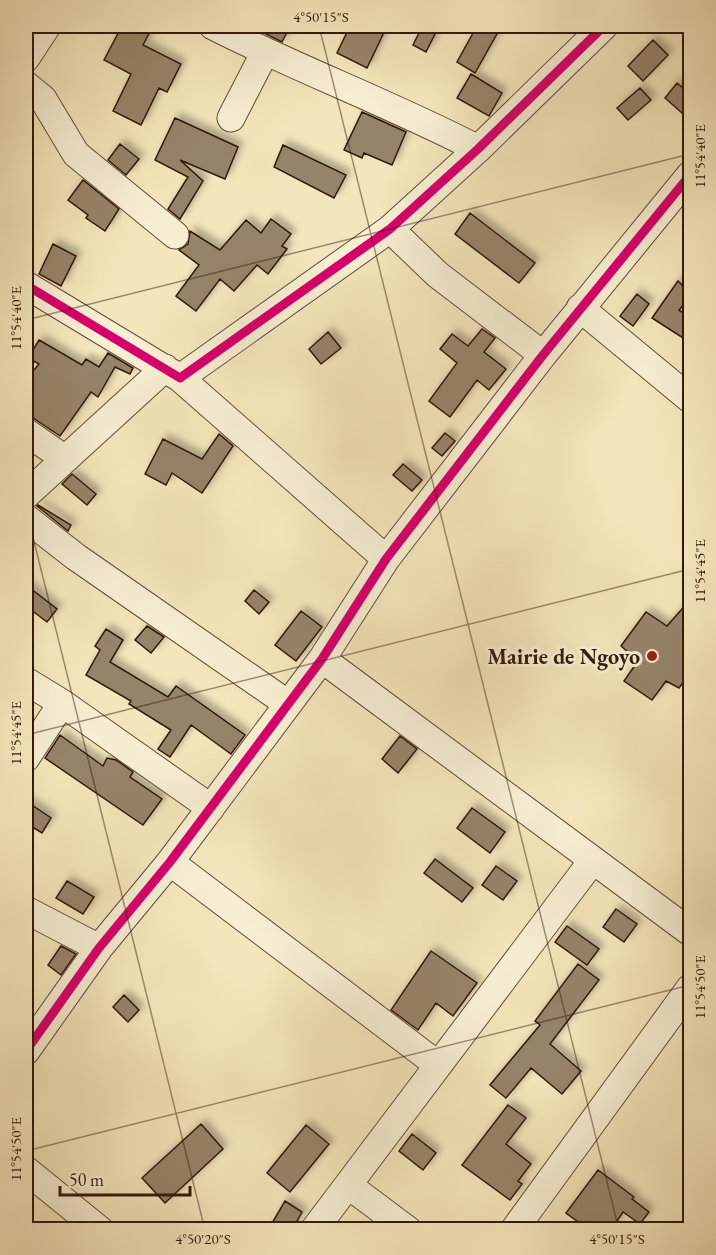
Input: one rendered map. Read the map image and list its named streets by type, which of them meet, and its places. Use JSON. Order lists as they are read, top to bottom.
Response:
{
  "places": ["Mairie de Ngoyo"],
  "scale_bar": "50 m",
  "coordinates": [
    "4°50'15\"S",
    "11°54'40\"E",
    "11°54'45\"E",
    "11°54'50\"E",
    "4°50'20\"S"
  ]
}
